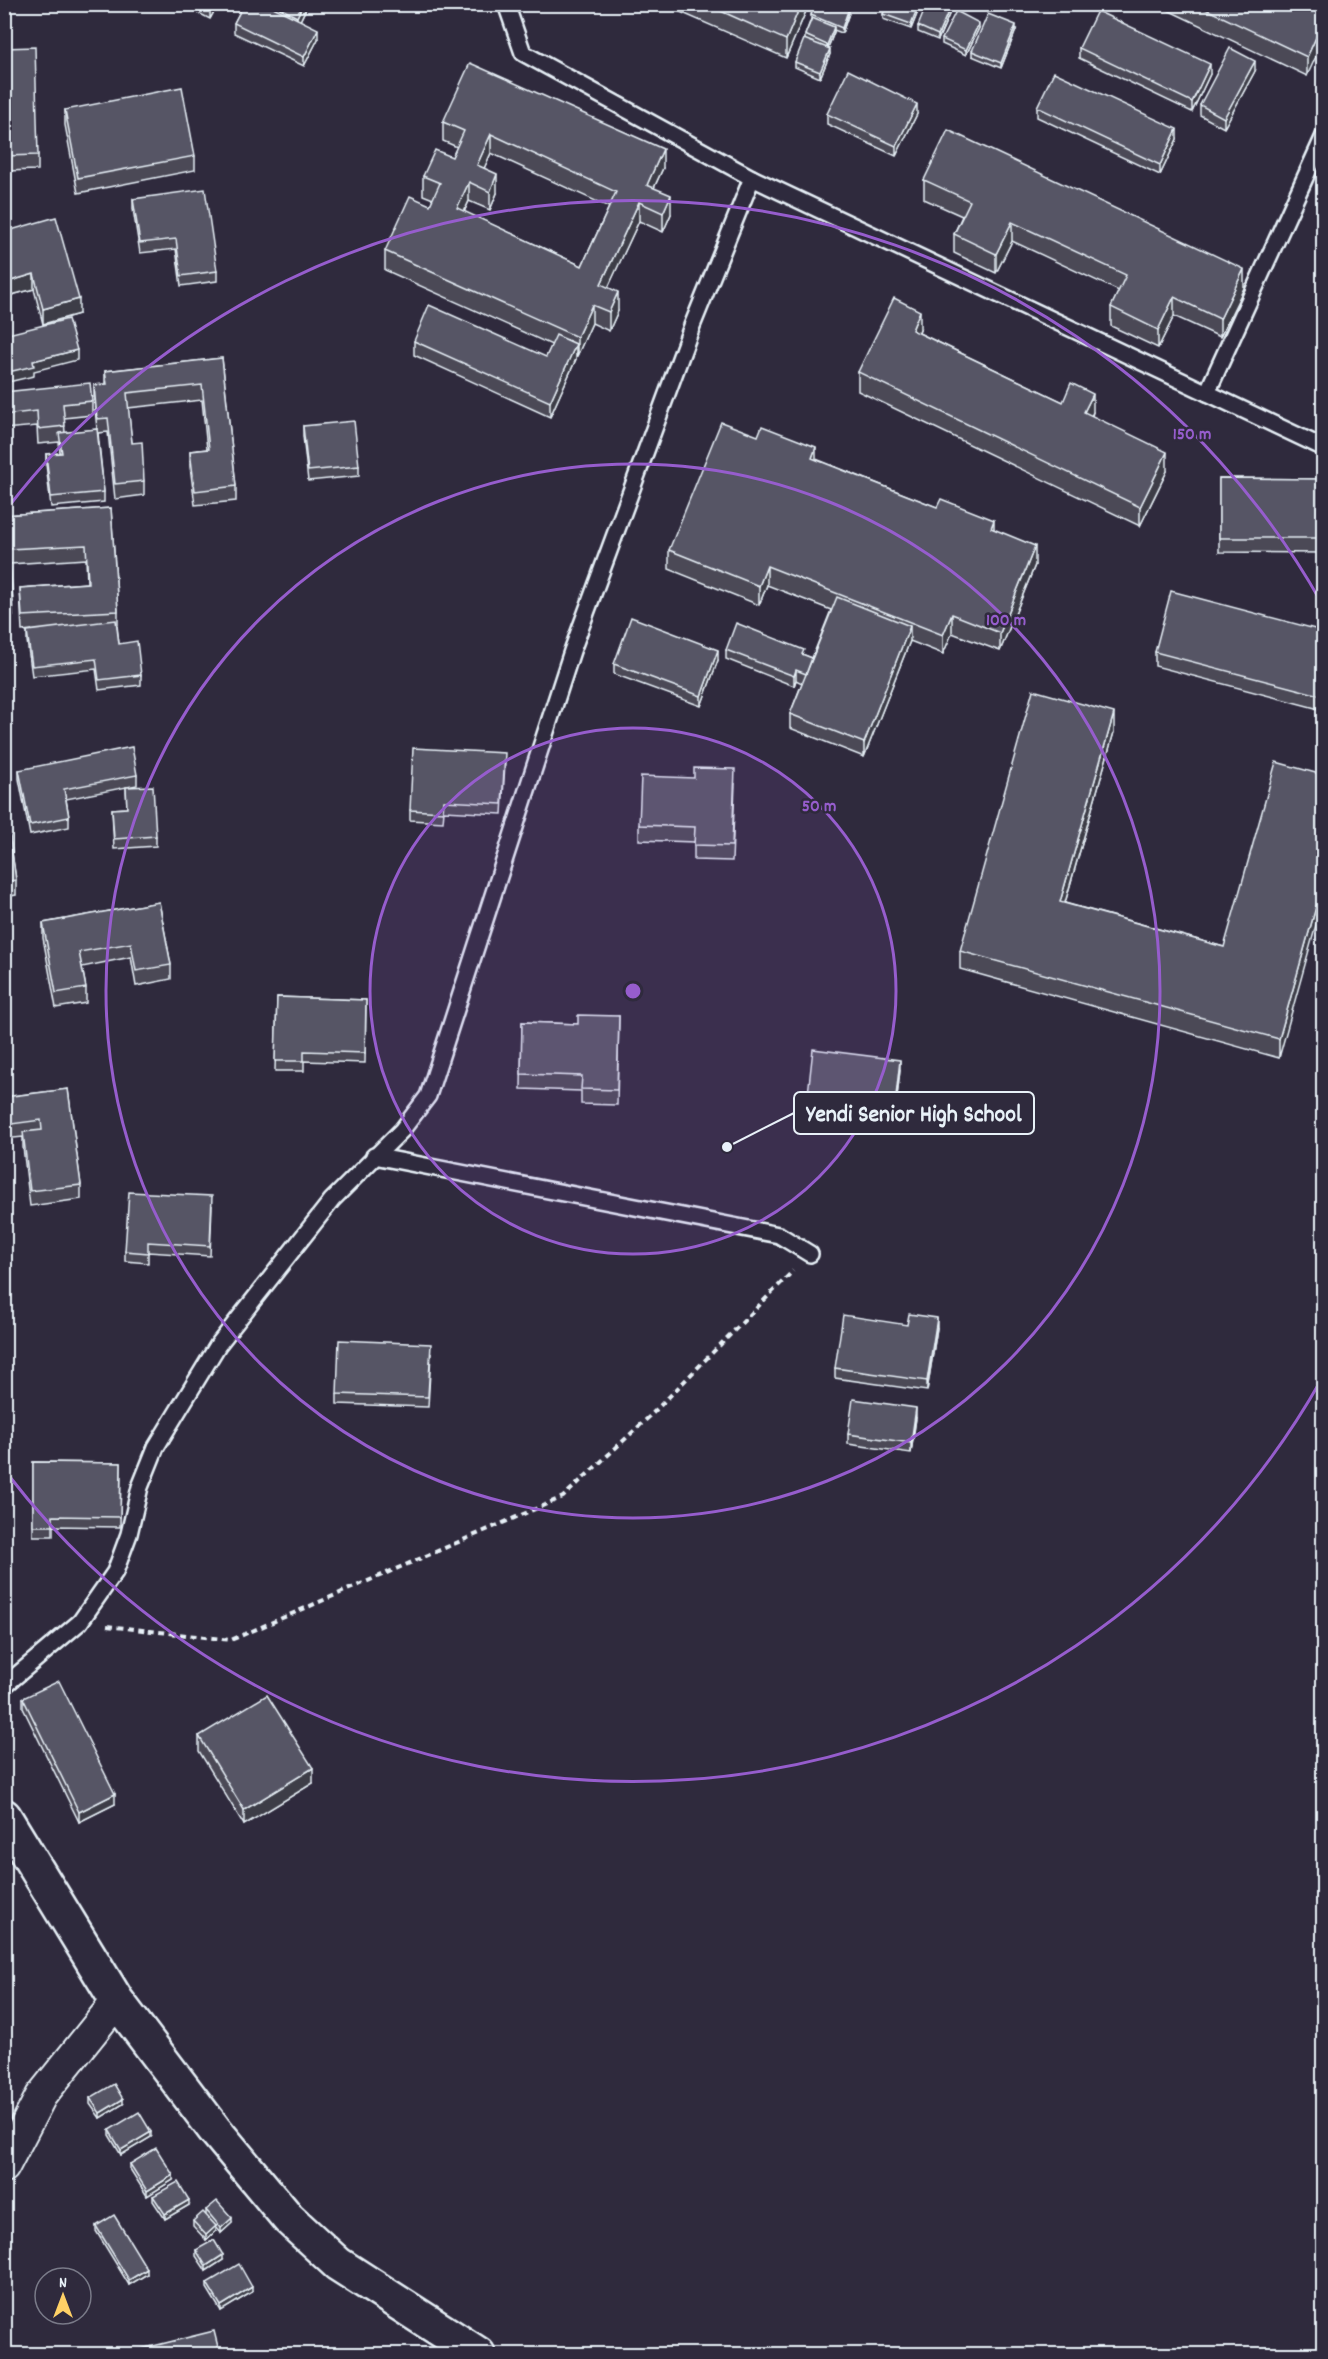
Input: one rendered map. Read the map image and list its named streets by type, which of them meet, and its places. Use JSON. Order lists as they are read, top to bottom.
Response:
{
  "places": ["Yendi Senior High School"],
  "north": "top",
  "rings": ["150 m", "100 m", "50 m"]
}
